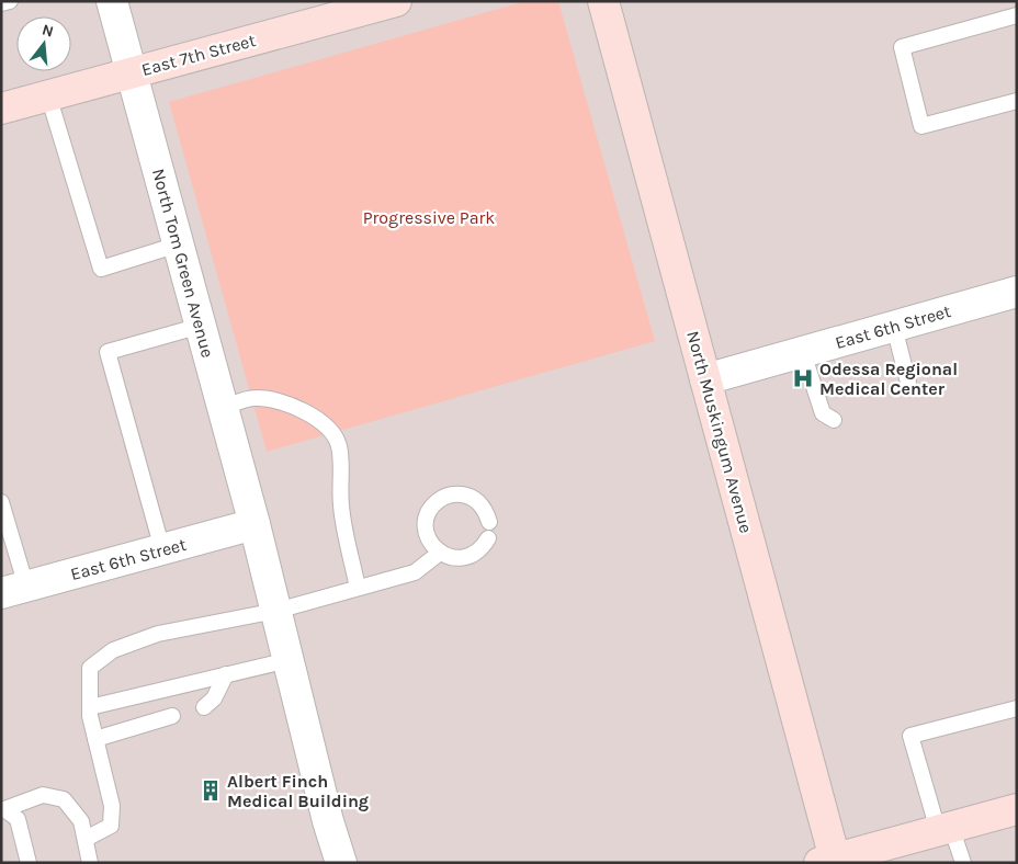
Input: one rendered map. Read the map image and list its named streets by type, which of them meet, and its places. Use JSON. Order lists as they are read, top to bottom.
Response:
{
  "streets": {
    "street": [
      "East 7th Street",
      "North Tom Green Avenue",
      "East 6th Street",
      "North Muskingum Avenue"
    ]
  },
  "crossings": [
    ["East 7th Street", "North Tom Green Avenue"],
    ["North Tom Green Avenue", "East 6th Street"],
    ["East 6th Street", "North Muskingum Avenue"]
  ],
  "parks": ["Progressive Park"],
  "places": {
    "hospital": ["Odessa Regional Medical Center"],
    "building": ["Albert Finch Medical Building"]
  },
  "north": "top"
}
